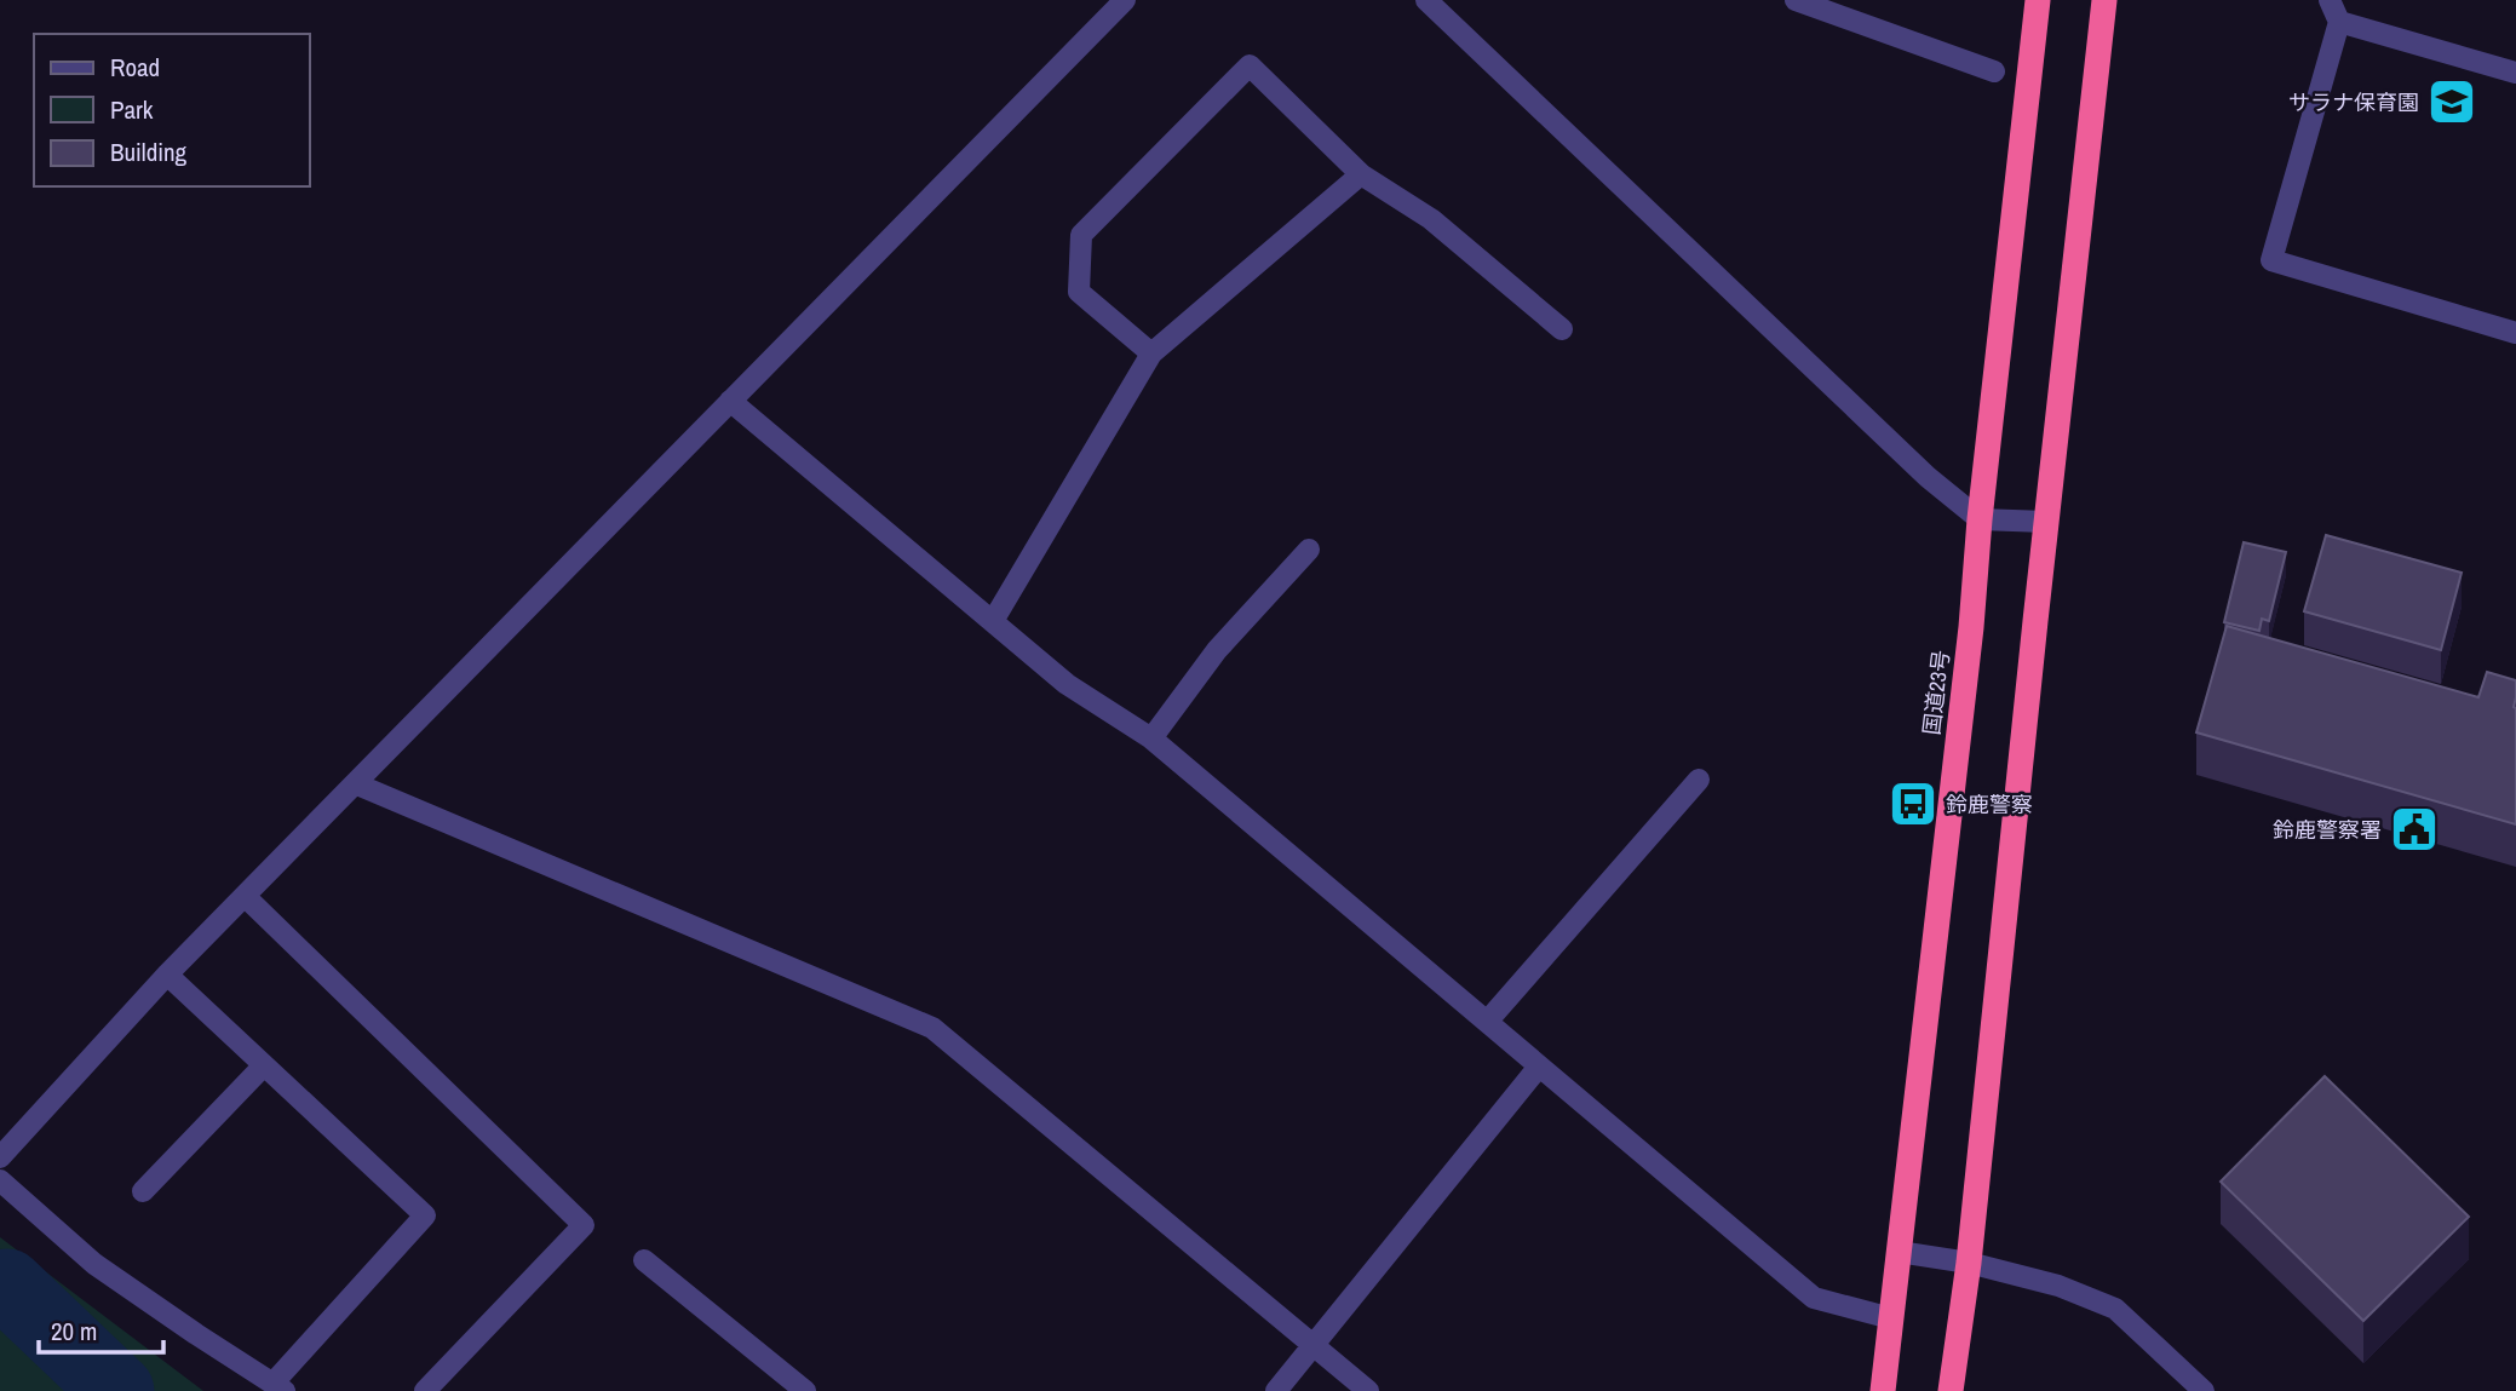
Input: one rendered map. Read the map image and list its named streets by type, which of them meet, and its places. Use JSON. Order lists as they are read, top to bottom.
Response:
{
  "streets": {
    "highway": ["国道23号"]
  },
  "places": {
    "school or university": ["サラナ保育園"],
    "bus stop": ["鈴鹿警察"],
    "public building": ["鈴鹿警察署"]
  },
  "legend": ["Road", "Park", "Building"],
  "scale_bar": "20 m"
}
